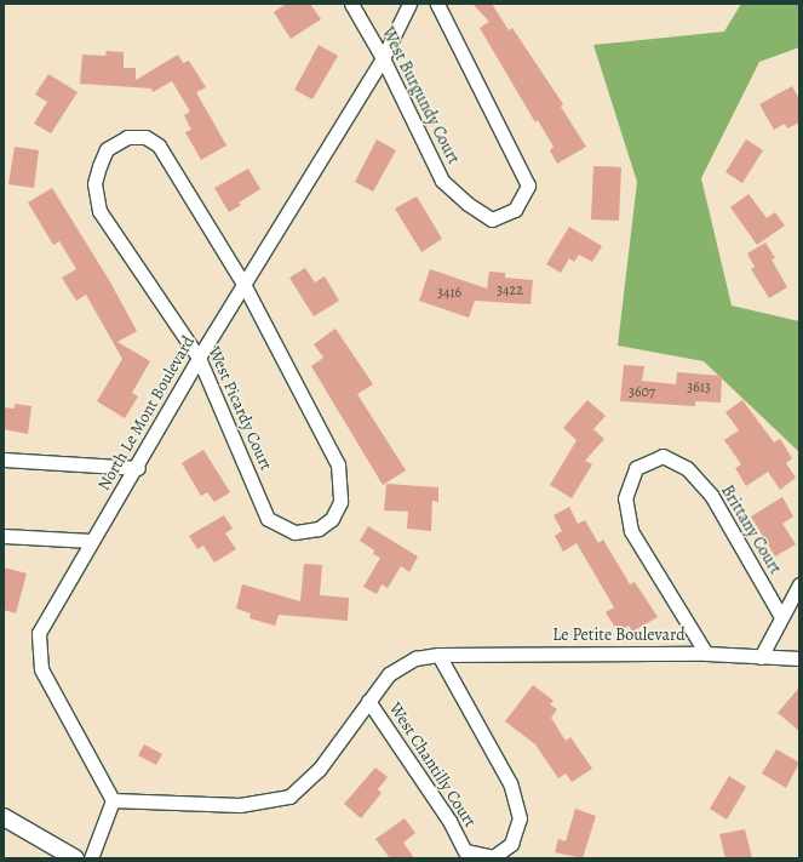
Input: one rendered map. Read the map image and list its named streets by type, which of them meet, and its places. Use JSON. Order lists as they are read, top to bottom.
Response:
{
  "streets": {
    "street": [
      "West Burgundy Court",
      "West Picardy Court",
      "North Le Mont Boulevard",
      "Brittany Court",
      "Le Petite Boulevard",
      "West Chantilly Court"
    ]
  },
  "crossings": [
    ["West Burgundy Court", "North Le Mont Boulevard"],
    ["West Picardy Court", "North Le Mont Boulevard"],
    ["North Le Mont Boulevard", "Le Petite Boulevard"],
    ["Brittany Court", "Le Petite Boulevard"],
    ["Le Petite Boulevard", "West Chantilly Court"]
  ],
  "house_numbers": [
    "3422",
    "3416",
    "3613",
    "3607"
  ]
}
